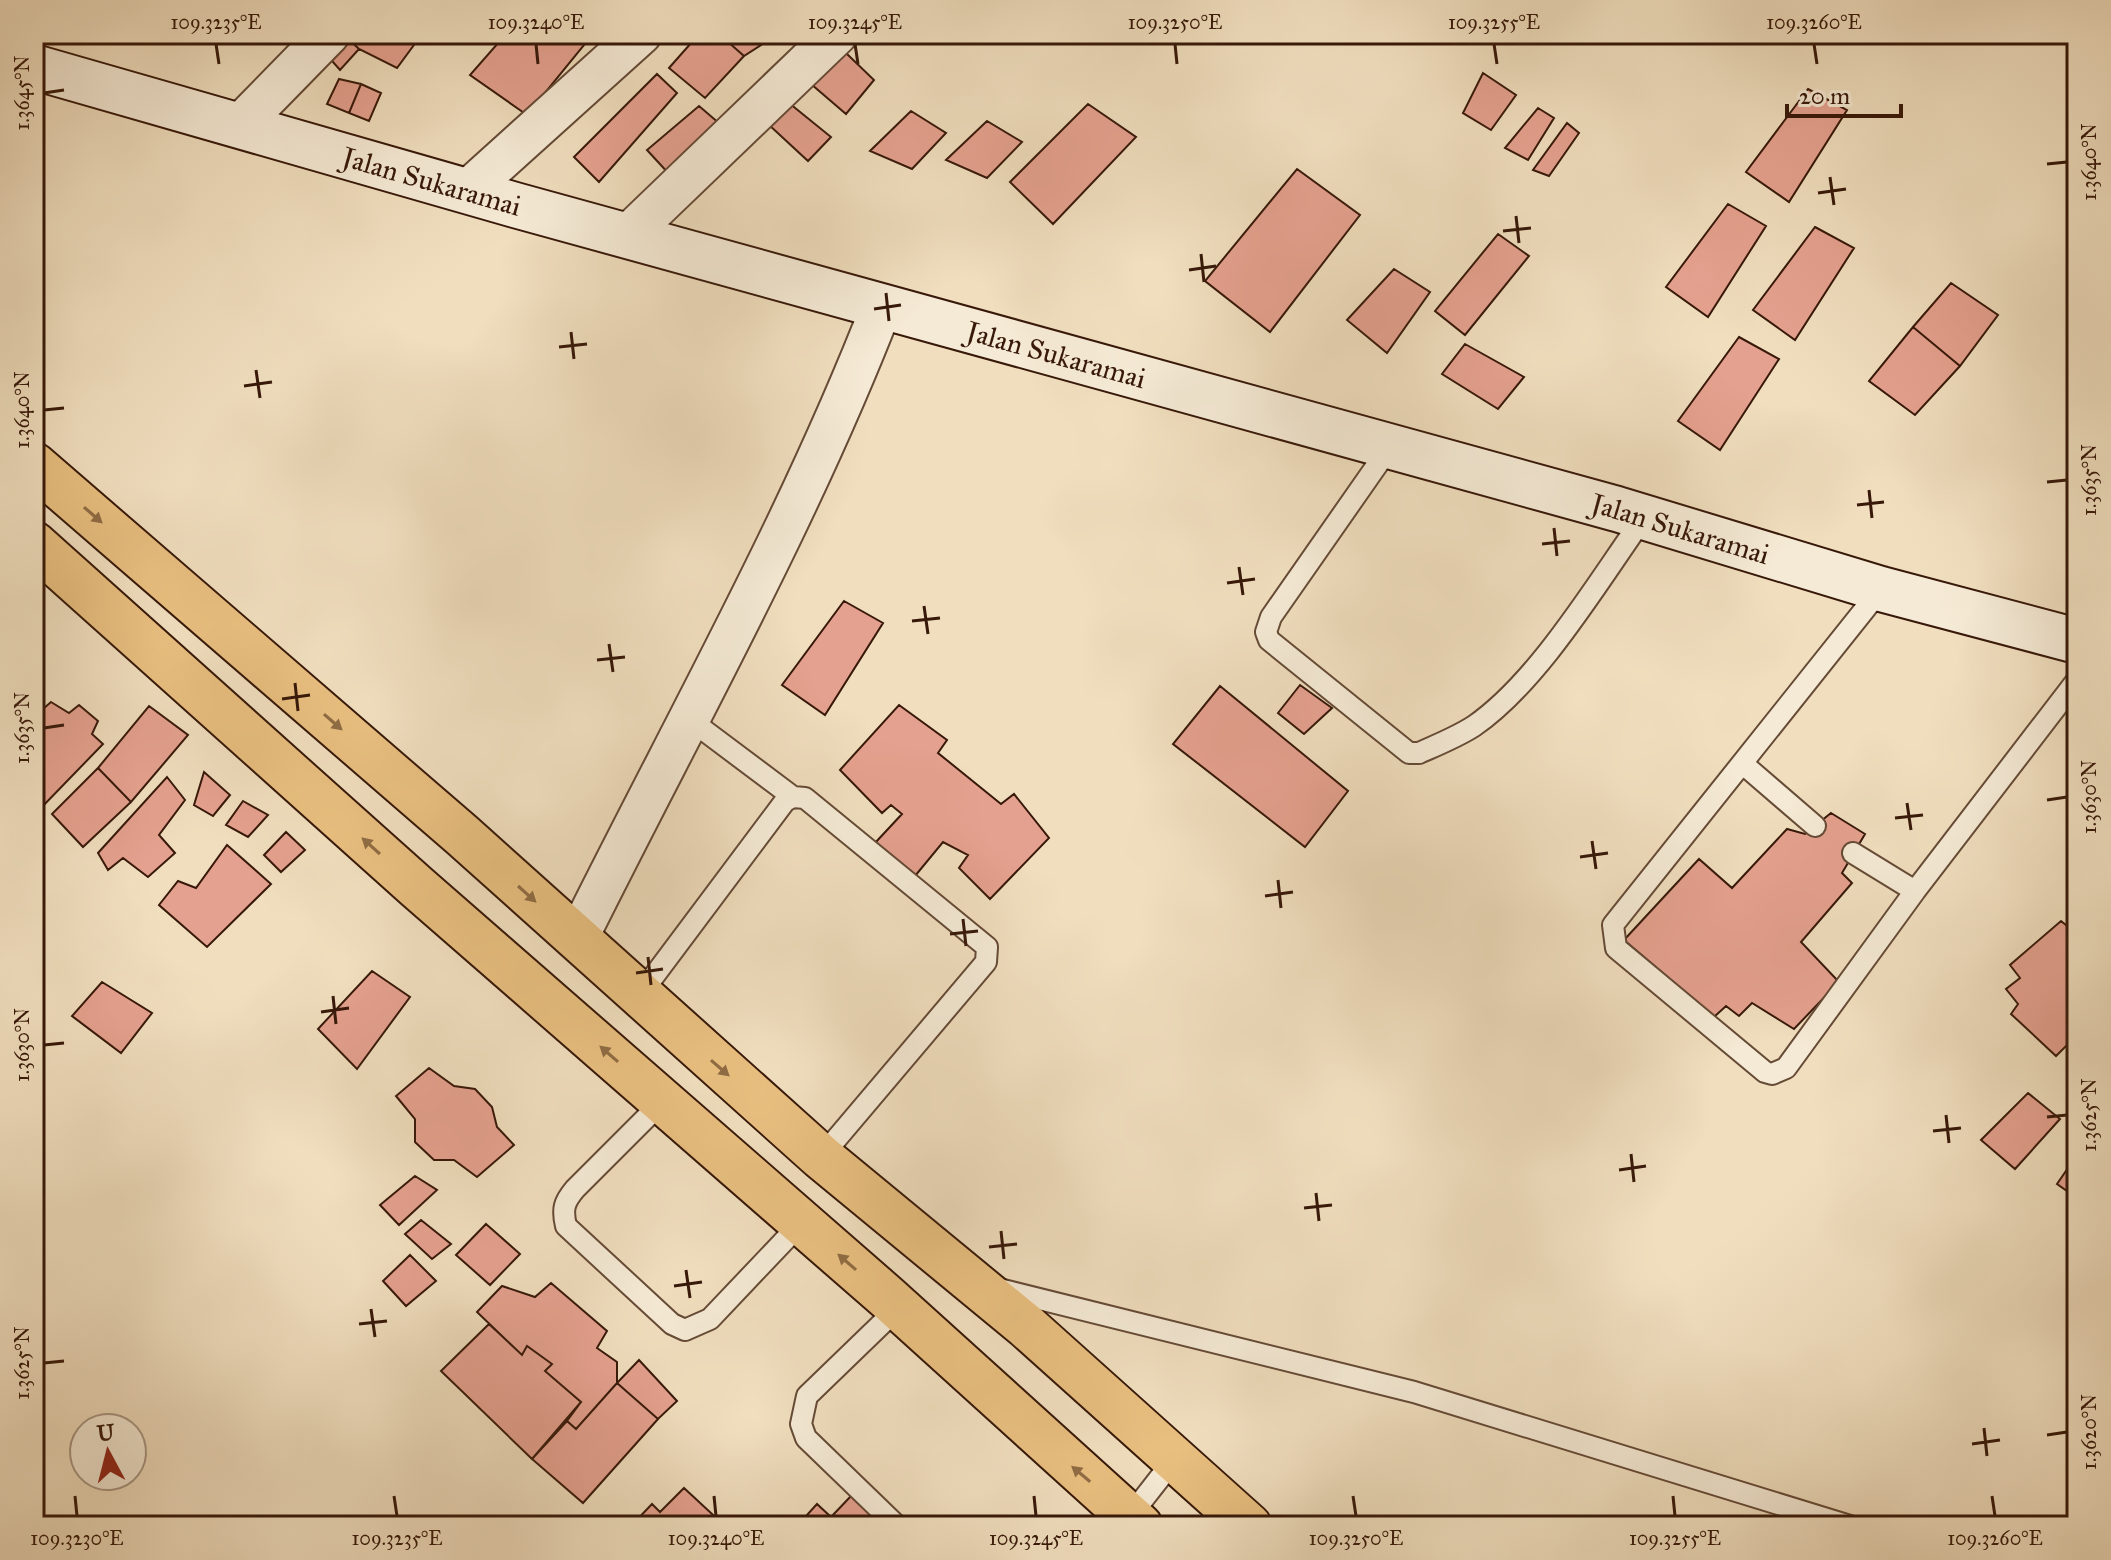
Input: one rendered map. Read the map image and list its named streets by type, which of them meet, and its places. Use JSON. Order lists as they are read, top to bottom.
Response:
{
  "streets": {
    "street": ["Jalan Sukaramai"]
  },
  "scale_bar": "20 m",
  "north": "top",
  "coordinates": [
    "109.3235°E",
    "109.3240°E",
    "109.3245°E",
    "109.3250°E",
    "109.3255°E",
    "109.3260°E",
    "1.3645°N",
    "1.3640°N",
    "1.3635°N",
    "1.3630°N",
    "1.3625°N",
    "1.3620°N",
    "109.3230°E"
  ]
}
